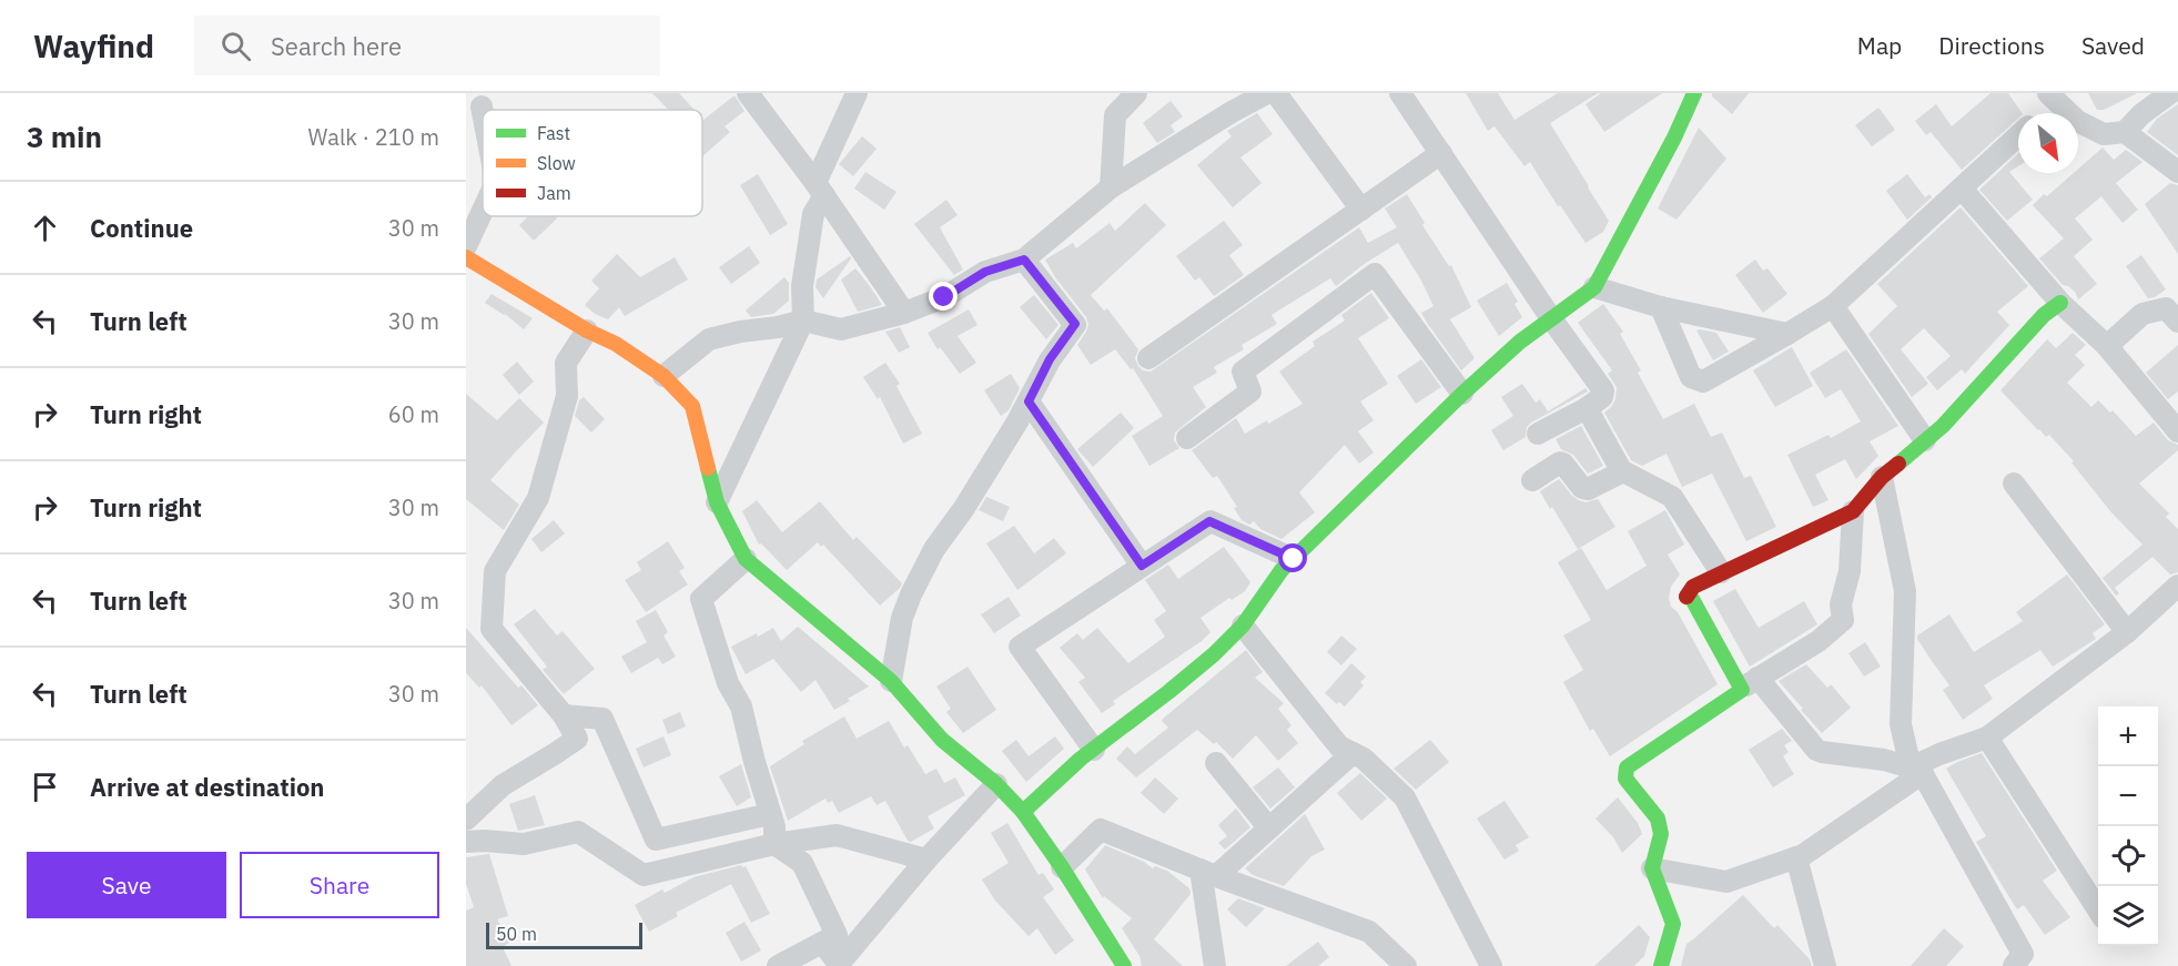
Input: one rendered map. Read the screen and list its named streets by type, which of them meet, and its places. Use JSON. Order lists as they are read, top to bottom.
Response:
{
  "legend": ["Fast", "Slow", "Jam"],
  "scale_bar": "50 m",
  "north": "bottom right",
  "page": {
    "header": "Wayfind",
    "search": "Search here",
    "nav": ["Map", "Directions", "Saved"],
    "heading": ["3 min", "Walk · 210 m"],
    "list": [
      ["Continue", "30 m"],
      ["Turn left", "30 m"],
      ["Turn right", "60 m"],
      ["Turn right", "30 m"],
      ["Turn left", "30 m"],
      ["Turn left", "30 m"],
      "Arrive at destination"
    ],
    "map_buttons": ["+", "−"],
    "buttons": ["Save", "Share"],
    "scale": "50 m"
  }
}
